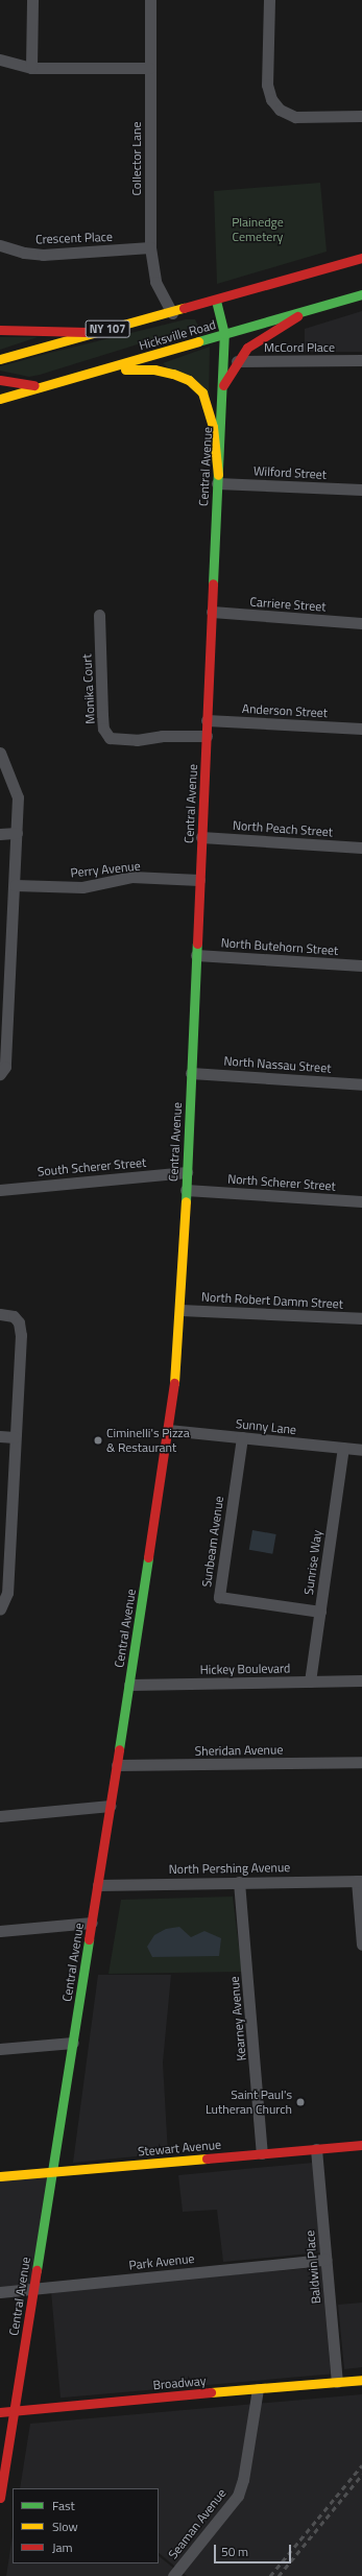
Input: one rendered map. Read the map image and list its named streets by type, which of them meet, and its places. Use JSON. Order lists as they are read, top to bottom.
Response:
{
  "streets": {
    "main road": [
      "NY 107",
      "Hicksville Road",
      "Central Avenue",
      "Stewart Avenue",
      "Broadway"
    ],
    "street": [
      "Collector Lane",
      "Crescent Place",
      "McCord Place",
      "Wilford Street",
      "Carriere Street",
      "Monika Court",
      "Anderson Street",
      "North Peach Street",
      "Perry Avenue",
      "North Butehorn Street",
      "North Nassau Street",
      "South Scherer Street",
      "North Scherer Street",
      "North Robert Damm Street",
      "Sunny Lane",
      "Sunbeam Avenue",
      "Sunrise Way",
      "Hickey Boulevard",
      "Sheridan Avenue",
      "North Pershing Avenue",
      "Kearney Avenue",
      "Park Avenue",
      "Baldwin Place",
      "Seaman Avenue"
    ]
  },
  "crossings": [
    ["Collector Lane", "Crescent Place"],
    ["Collector Lane", "Hicksville Road"],
    ["Hicksville Road", "Central Avenue"],
    ["Central Avenue", "Wilford Street"],
    ["Central Avenue", "Carriere Street"],
    ["Central Avenue", "Monika Court"],
    ["Central Avenue", "Anderson Street"],
    ["Central Avenue", "North Peach Street"],
    ["Central Avenue", "Perry Avenue"],
    ["Central Avenue", "North Butehorn Street"],
    ["Central Avenue", "North Nassau Street"],
    ["Central Avenue", "South Scherer Street"],
    ["Central Avenue", "North Scherer Street"],
    ["Central Avenue", "North Robert Damm Street"],
    ["Central Avenue", "Sunny Lane"],
    ["Central Avenue", "Hickey Boulevard"],
    ["Central Avenue", "Sheridan Avenue"],
    ["Central Avenue", "North Pershing Avenue"],
    ["Central Avenue", "Stewart Avenue"],
    ["Central Avenue", "Park Avenue"],
    ["Central Avenue", "Broadway"],
    ["Sunny Lane", "Sunbeam Avenue"],
    ["Sunny Lane", "Sunrise Way"],
    ["Sunbeam Avenue", "Sunrise Way"],
    ["Sunrise Way", "Hickey Boulevard"],
    ["North Pershing Avenue", "Kearney Avenue"],
    ["Kearney Avenue", "Stewart Avenue"],
    ["Stewart Avenue", "Baldwin Place"],
    ["Park Avenue", "Baldwin Place"],
    ["Baldwin Place", "Broadway"],
    ["Broadway", "Seaman Avenue"]
  ],
  "parks": ["Plainedge Cemetery"],
  "places": ["Ciminelli's Pizza & Restaurant", "Saint Paul's Lutheran Church"],
  "legend": ["Fast", "Slow", "Jam"],
  "scale_bar": "50 m"
}
